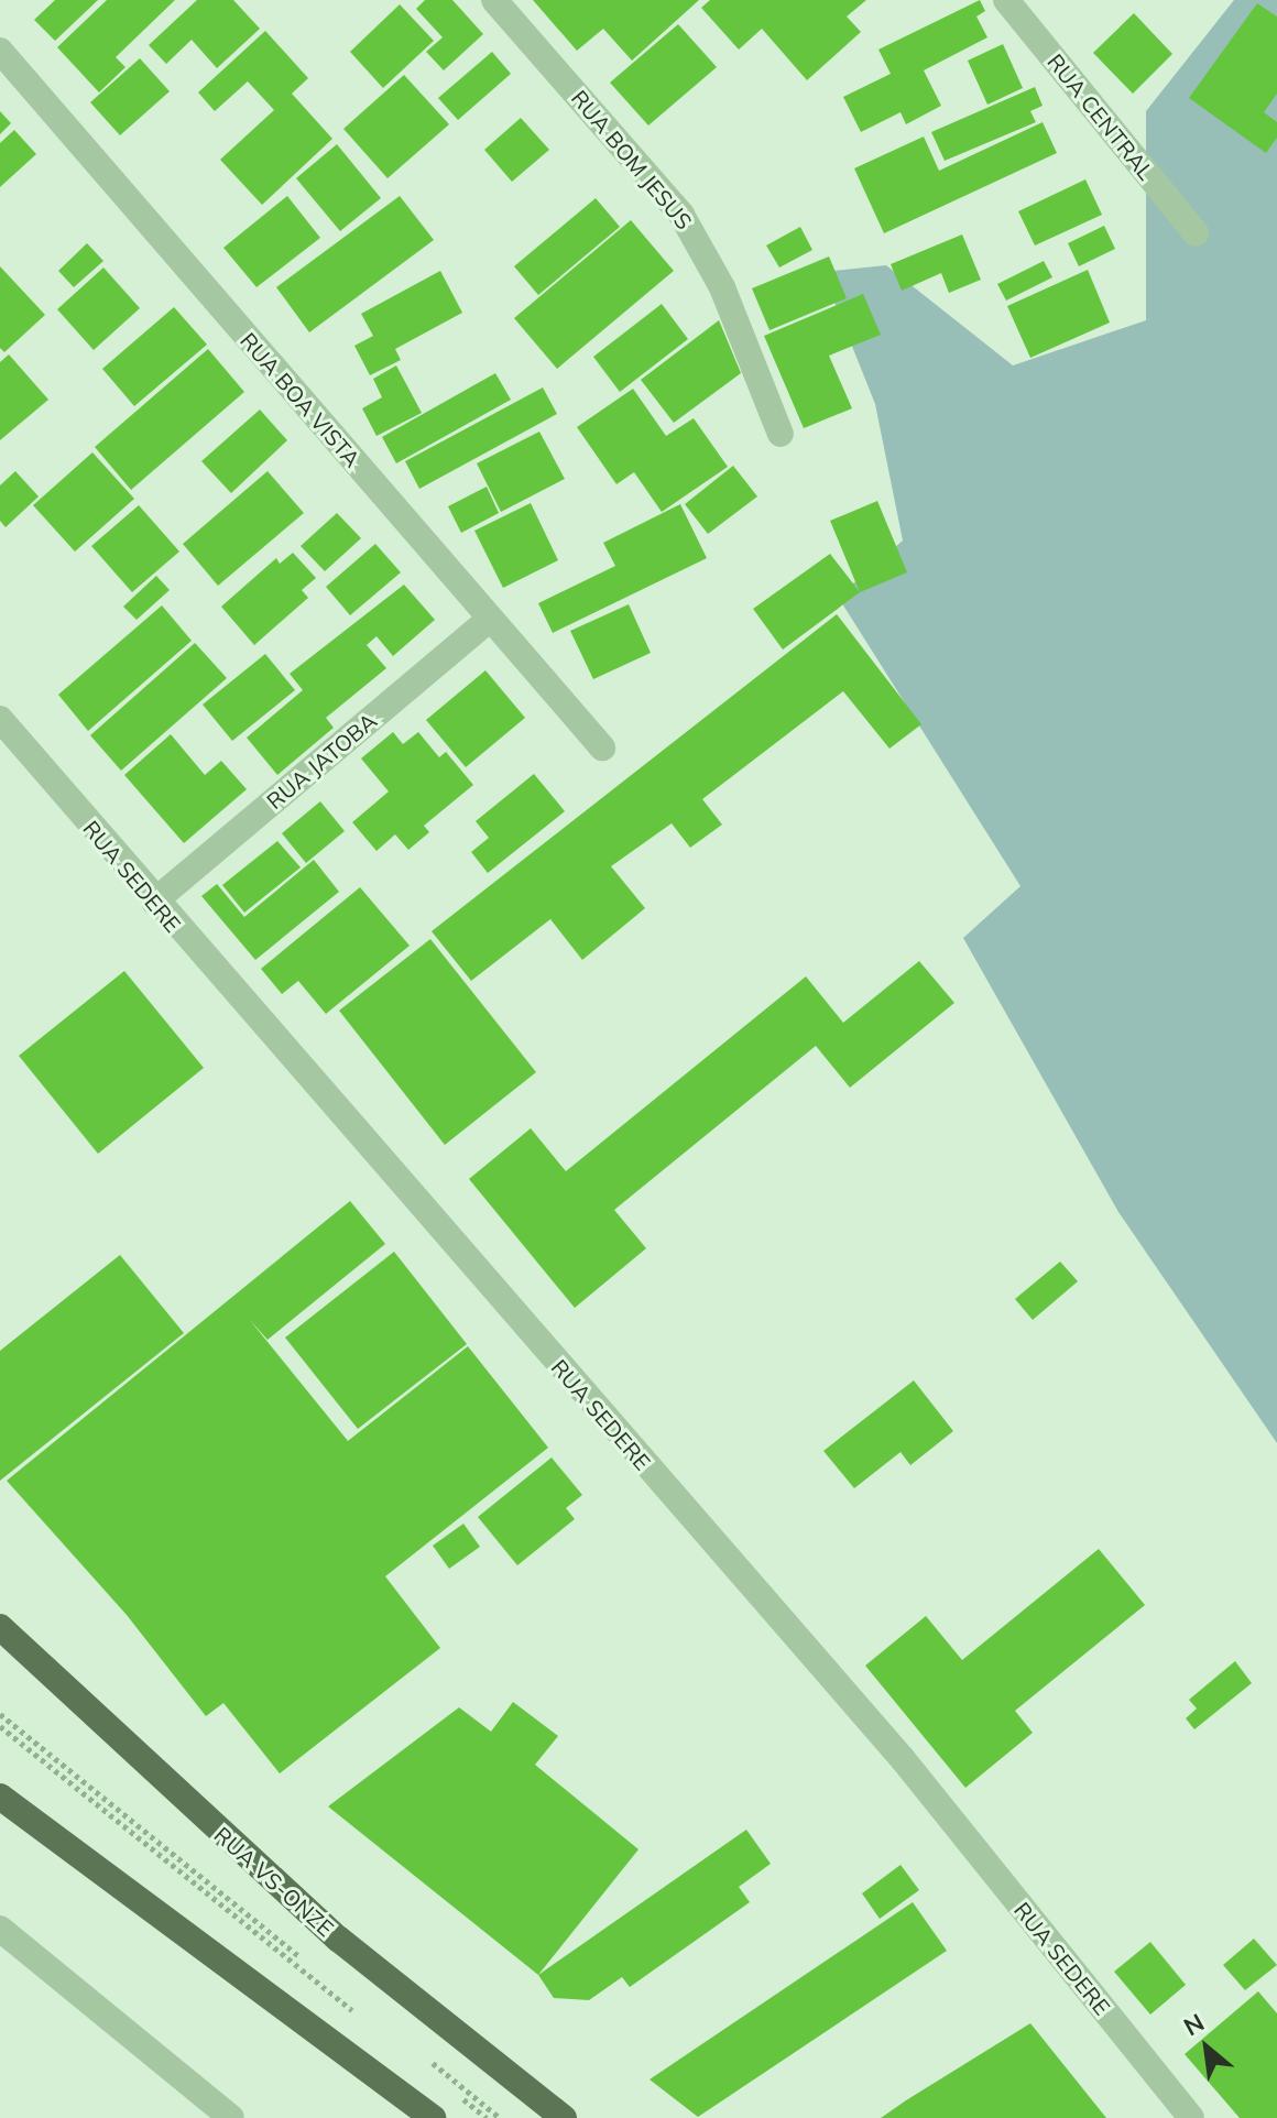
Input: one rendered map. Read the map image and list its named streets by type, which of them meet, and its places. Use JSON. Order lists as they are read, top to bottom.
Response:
{
  "streets": {
    "main road": ["RUA VS-ONZE"],
    "street": [
      "RUA CENTRAL",
      "RUA BOM JESUS",
      "RUA BOA VISTA",
      "RUA JATOBA",
      "RUA SEDERE"
    ]
  },
  "crossings": [
    ["RUA BOA VISTA", "RUA JATOBA"],
    ["RUA JATOBA", "RUA SEDERE"]
  ],
  "north": "top left"
}
